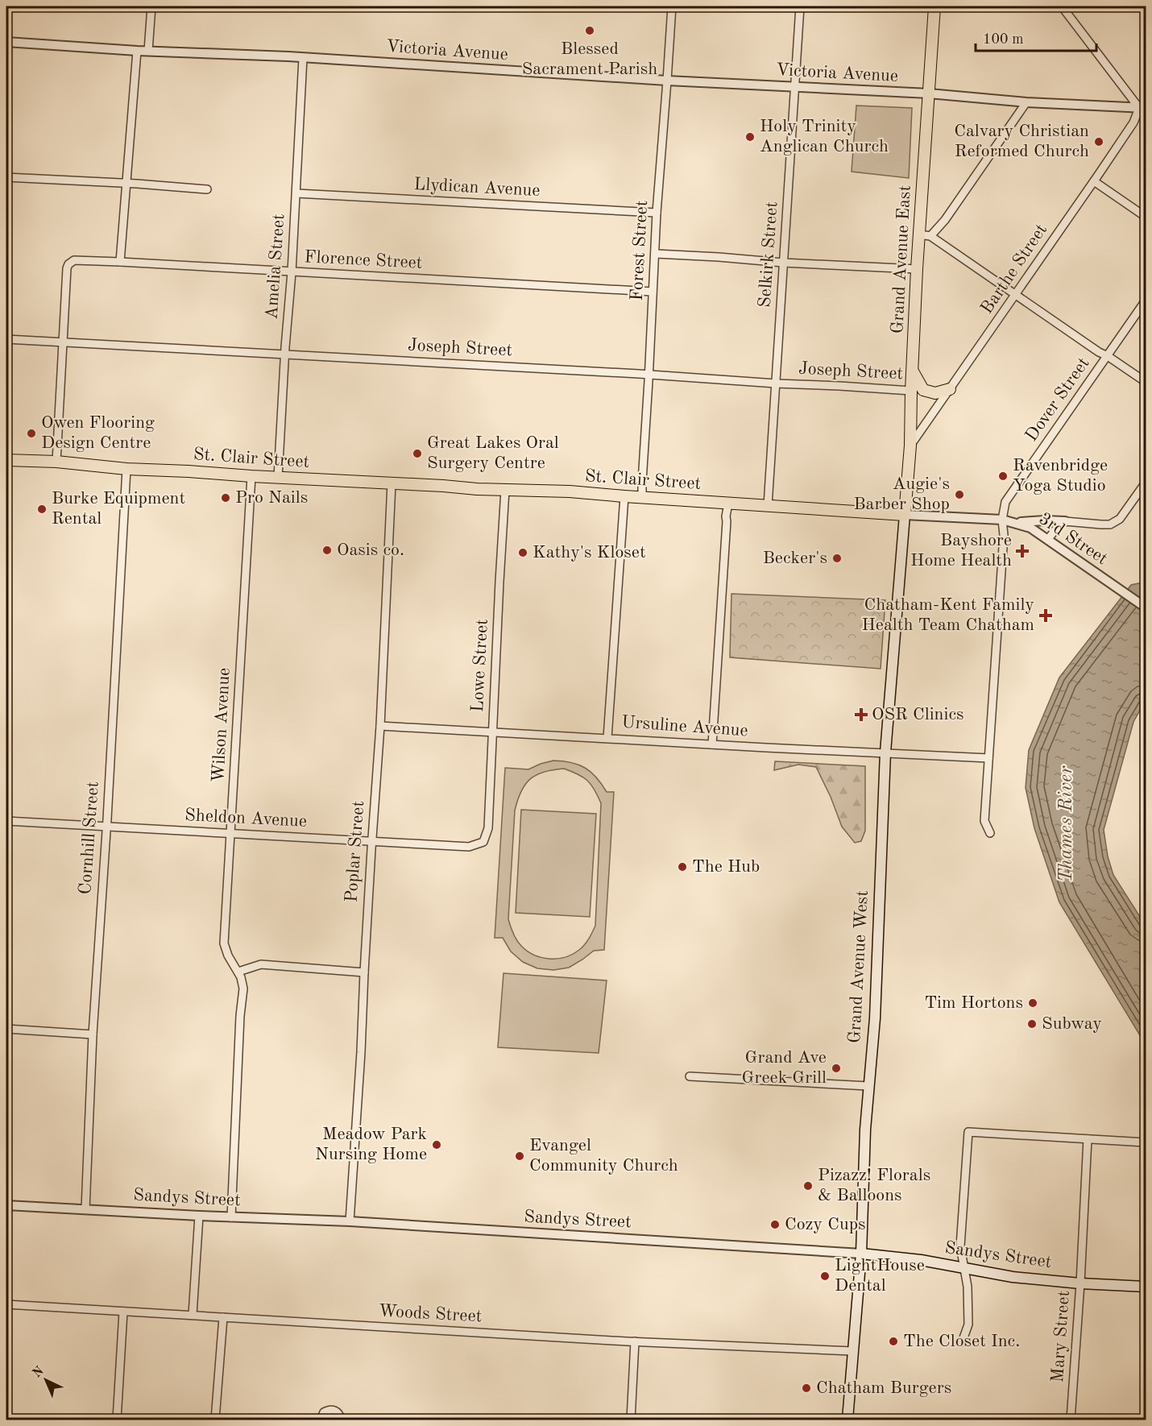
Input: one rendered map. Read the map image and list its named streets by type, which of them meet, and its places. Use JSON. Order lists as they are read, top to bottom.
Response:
{
  "streets": {
    "main road": [
      "Grand Avenue East",
      "St. Clair Street",
      "Grand Avenue West",
      "Sandys Street"
    ],
    "street": [
      "Victoria Avenue",
      "Llydican Avenue",
      "Forest Street",
      "Selkirk Street",
      "Florence Street",
      "Amelia Street",
      "Barthe Street",
      "Joseph Street",
      "Dover Street",
      "3rd Street",
      "Lowe Street",
      "Wilson Avenue",
      "Ursuline Avenue",
      "Sheldon Avenue",
      "Cornhill Street",
      "Poplar Street",
      "Woods Street",
      "Mary Street"
    ]
  },
  "crossings": [
    ["Victoria Avenue", "Forest Street"],
    ["Victoria Avenue", "Selkirk Street"],
    ["Victoria Avenue", "Grand Avenue East"],
    ["Victoria Avenue", "Amelia Street"],
    ["Victoria Avenue", "Barthe Street"],
    ["Llydican Avenue", "Forest Street"],
    ["Llydican Avenue", "Amelia Street"],
    ["Forest Street", "Florence Street"],
    ["Forest Street", "Joseph Street"],
    ["Forest Street", "St. Clair Street"],
    ["Selkirk Street", "Joseph Street"],
    ["Selkirk Street", "St. Clair Street"],
    ["Grand Avenue East", "Barthe Street"],
    ["Grand Avenue East", "Joseph Street"],
    ["Grand Avenue East", "St. Clair Street"],
    ["Grand Avenue East", "Grand Avenue West"],
    ["Florence Street", "Amelia Street"],
    ["Florence Street", "Joseph Street"],
    ["Amelia Street", "Joseph Street"],
    ["Amelia Street", "St. Clair Street"],
    ["Dover Street", "St. Clair Street"],
    ["Dover Street", "Ursuline Avenue"],
    ["St. Clair Street", "3rd Street"],
    ["St. Clair Street", "Lowe Street"],
    ["St. Clair Street", "Wilson Avenue"],
    ["St. Clair Street", "Cornhill Street"],
    ["St. Clair Street", "Poplar Street"],
    ["St. Clair Street", "Grand Avenue West"],
    ["Lowe Street", "Ursuline Avenue"],
    ["Lowe Street", "Sheldon Avenue"],
    ["Wilson Avenue", "Sheldon Avenue"],
    ["Wilson Avenue", "Sandys Street"],
    ["Ursuline Avenue", "Poplar Street"],
    ["Ursuline Avenue", "Grand Avenue West"],
    ["Sheldon Avenue", "Cornhill Street"],
    ["Sheldon Avenue", "Poplar Street"],
    ["Cornhill Street", "Sandys Street"],
    ["Poplar Street", "Sandys Street"],
    ["Grand Avenue West", "Sandys Street"],
    ["Grand Avenue West", "Woods Street"],
    ["Sandys Street", "Mary Street"]
  ],
  "water": ["Thames River"],
  "places": {
    "other": [
      "Blessed Sacrament Parish",
      "Holy Trinity Anglican Church",
      "Calvary Christian Reformed Church",
      "Owen Flooring Design Centre",
      "Great Lakes Oral Surgery Centre",
      "Ravenbridge Yoga Studio",
      "Augie's Barber Shop",
      "Pro Nails",
      "Burke Equipment Rental",
      "Oasis co.",
      "Kathy's Kloset",
      "Becker's",
      "The Hub",
      "Tim Hortons",
      "Subway",
      "Grand Ave Greek Grill",
      "Meadow Park Nursing Home",
      "Evangel Community Church",
      "Pizazz! Florals & Balloons",
      "Cozy Cups",
      "LightHouse Dental",
      "The Closet Inc.",
      "Chatham Burgers"
    ],
    "health": ["Bayshore Home Health", "Chatham-Kent Family Health Team Chatham", "OSR Clinics"]
  },
  "scale_bar": "100 m",
  "north": "top left"
}
